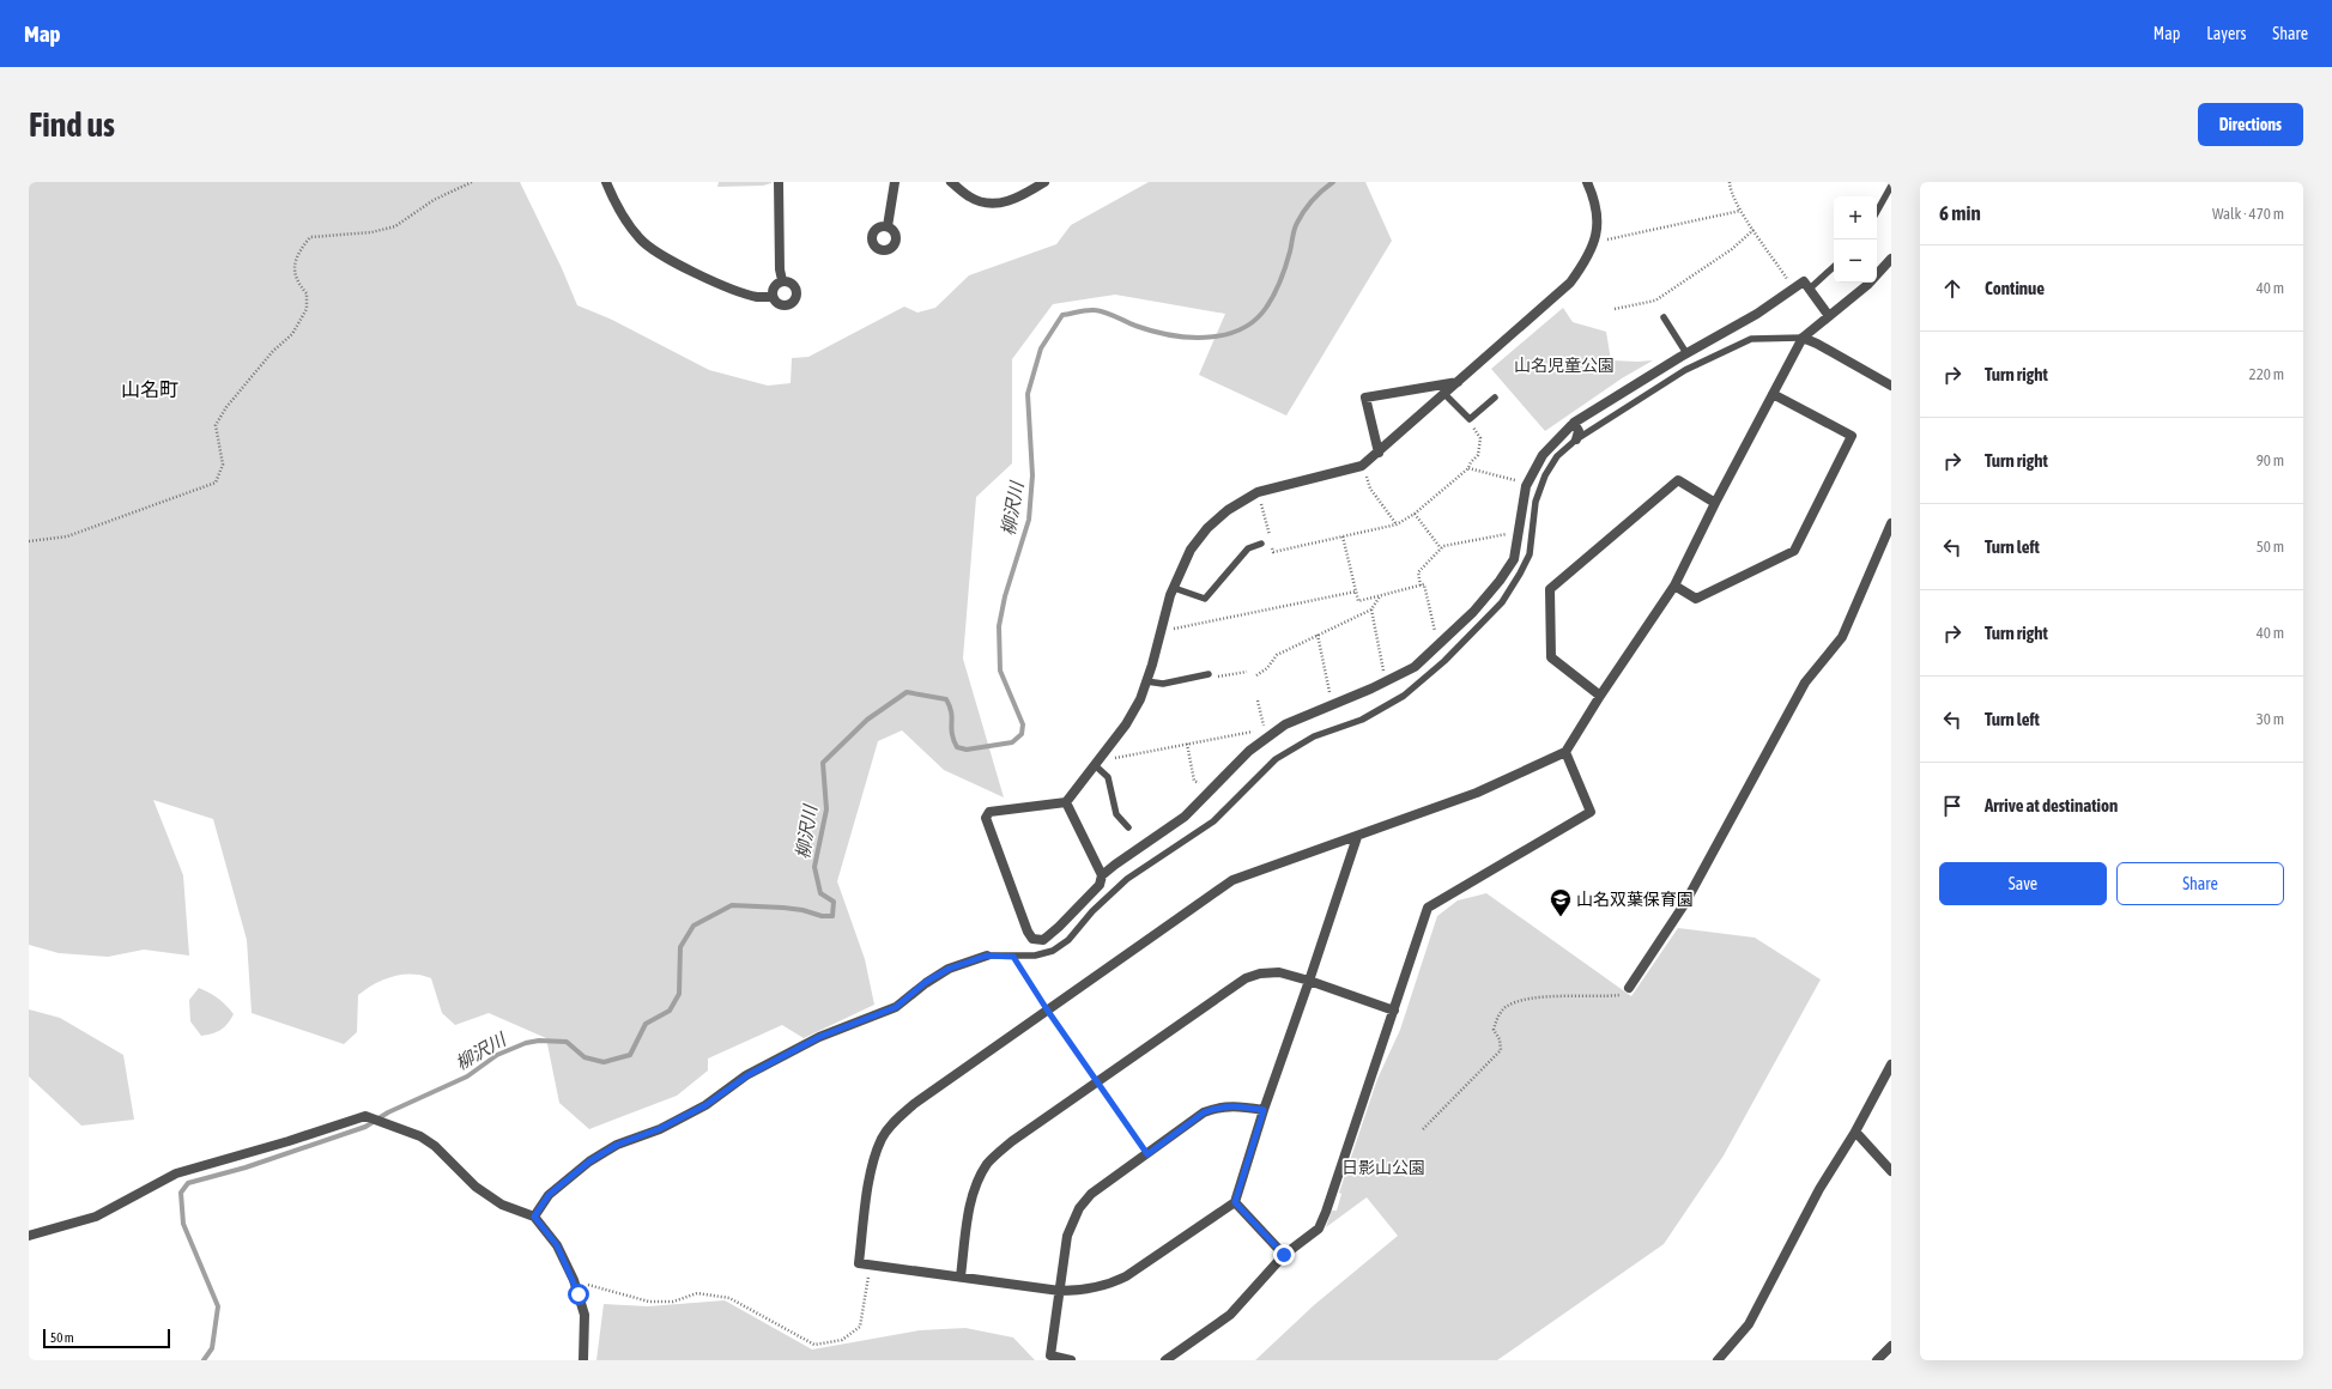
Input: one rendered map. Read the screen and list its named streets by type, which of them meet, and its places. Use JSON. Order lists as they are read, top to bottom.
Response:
{
  "districts": ["山名町"],
  "water": ["柳沢川"],
  "parks": ["山名児童公園", "日影山公園"],
  "places": {
    "school or university": ["山名双葉保育園"]
  },
  "scale_bar": "50 m",
  "page": {
    "header": "Map",
    "nav": ["Map", "Layers", "Share"],
    "buttons": [
      "Directions",
      ["Save", "Share"]
    ],
    "title": "Find us",
    "heading": ["6 min", "Walk · 470 m"],
    "map_buttons": ["+", "−"],
    "list": [
      ["Continue", "40 m"],
      ["Turn right", "220 m"],
      ["Turn right", "90 m"],
      ["Turn left", "50 m"],
      ["Turn right", "40 m"],
      ["Turn left", "30 m"],
      "Arrive at destination"
    ],
    "scale": "50 m"
  }
}
